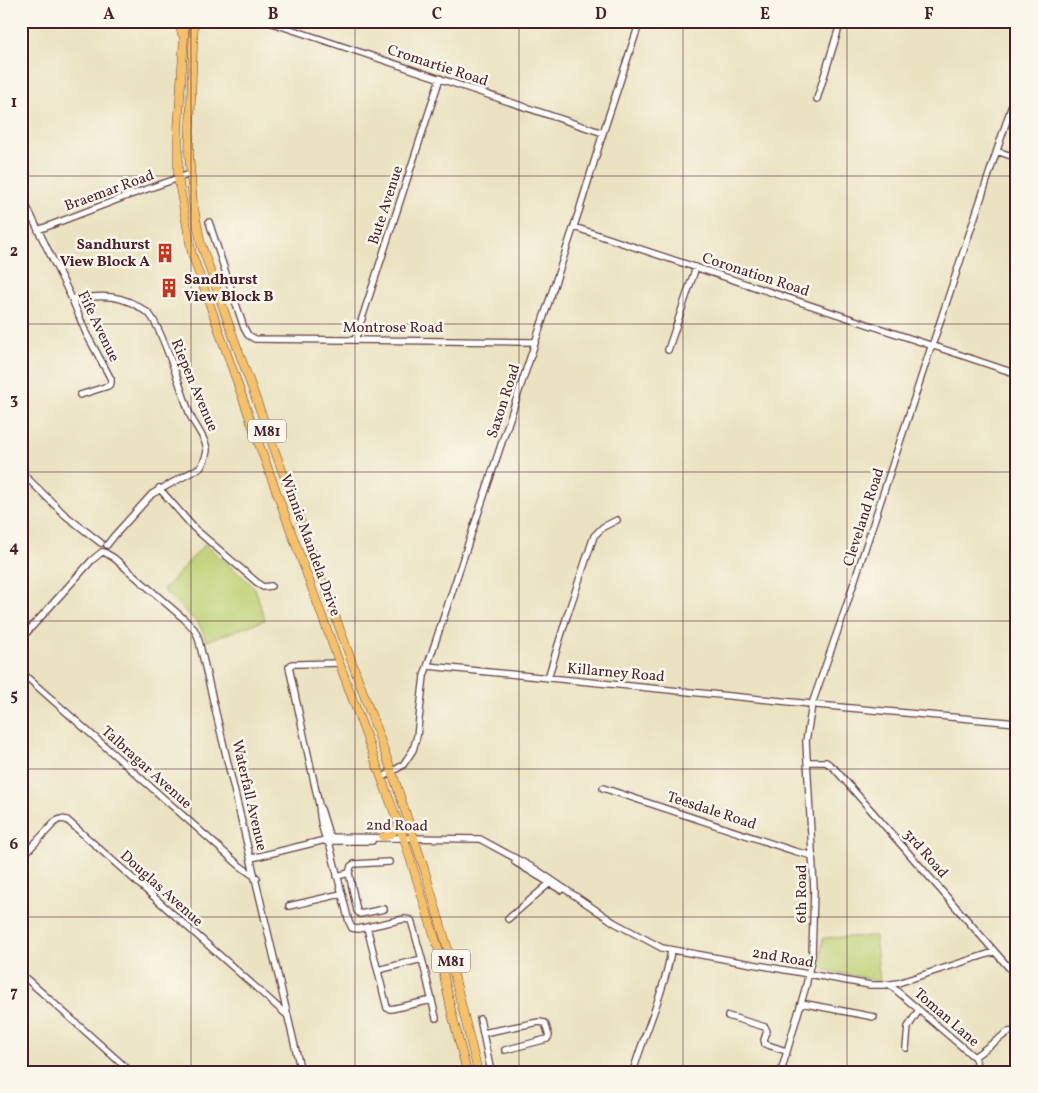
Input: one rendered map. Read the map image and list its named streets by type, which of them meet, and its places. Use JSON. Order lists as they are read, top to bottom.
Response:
{
  "streets": {
    "main road": ["M81", "Winnie Mandela Drive"],
    "street": [
      "Cromartie Road",
      "Braemar Road",
      "Bute Avenue",
      "Coronation Road",
      "Fife Avenue",
      "Montrose Road",
      "Riepen Avenue",
      "Saxon Road",
      "Cleveland Road",
      "Killarney Road",
      "Talbragar Avenue",
      "Waterfall Avenue",
      "Teesdale Road",
      "2nd Road",
      "3rd Road",
      "Douglas Avenue",
      "6th Road",
      "Toman Lane"
    ]
  },
  "crossings": [
    ["Cromartie Road", "Bute Avenue"],
    ["Cromartie Road", "Saxon Road"],
    ["Braemar Road", "Fife Avenue"],
    ["Braemar Road", "Winnie Mandela Drive"],
    ["Bute Avenue", "Montrose Road"],
    ["Coronation Road", "Saxon Road"],
    ["Coronation Road", "Cleveland Road"],
    ["Fife Avenue", "Riepen Avenue"],
    ["Montrose Road", "Saxon Road"],
    ["Riepen Avenue", "Waterfall Avenue"],
    ["Saxon Road", "Winnie Mandela Drive"],
    ["Saxon Road", "Killarney Road"],
    ["Cleveland Road", "Killarney Road"],
    ["Cleveland Road", "6th Road"],
    ["Winnie Mandela Drive", "2nd Road"],
    ["Killarney Road", "6th Road"],
    ["Talbragar Avenue", "Waterfall Avenue"],
    ["Waterfall Avenue", "2nd Road"],
    ["Waterfall Avenue", "Douglas Avenue"],
    ["Teesdale Road", "6th Road"],
    ["2nd Road", "3rd Road"],
    ["2nd Road", "6th Road"],
    ["2nd Road", "Toman Lane"],
    ["3rd Road", "6th Road"]
  ],
  "places": {
    "building": ["Sandhurst View Block A", "Sandhurst View Block B"]
  },
  "grid": {
    "columns": [
      "A",
      "B",
      "C",
      "D",
      "E",
      "F"
    ],
    "rows": [
      "1",
      "2",
      "3",
      "4",
      "5",
      "6",
      "7"
    ]
  }
}
